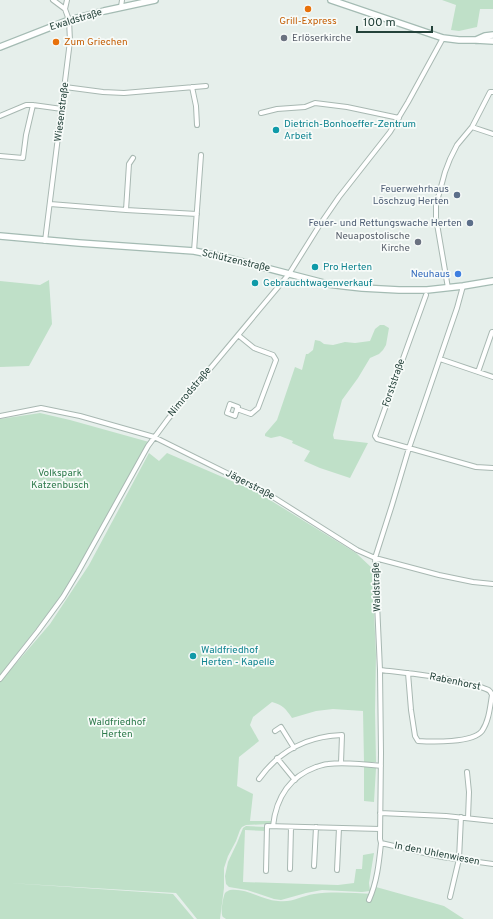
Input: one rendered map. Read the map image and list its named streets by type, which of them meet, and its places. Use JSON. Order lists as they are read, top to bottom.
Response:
{
  "streets": {
    "main road": ["Ewaldstraße", "Schützenstraße"],
    "street": [
      "Wiesenstraße",
      "Forststraße",
      "Nimrodstraße",
      "Jägerstraße",
      "Waldstraße",
      "Rabenhorst",
      "In den Uhlenwiesen"
    ]
  },
  "crossings": [
    ["Ewaldstraße", "Wiesenstraße"],
    ["Wiesenstraße", "Schützenstraße"],
    ["Schützenstraße", "Nimrodstraße"],
    ["Schützenstraße", "Waldstraße"],
    ["Forststraße", "Waldstraße"],
    ["Nimrodstraße", "Jägerstraße"],
    ["Jägerstraße", "Waldstraße"],
    ["Waldstraße", "Rabenhorst"],
    ["Waldstraße", "In den Uhlenwiesen"]
  ],
  "parks": ["Volkspark Katzenbusch", "Waldfriedhof Herten"],
  "places": [
    "Grill-Express",
    "Erlöserkirche",
    "Zum Griechen",
    "Dietrich-Bonhoeffer-Zentrum Arbeit",
    "Feuerwehrhaus Löschzug Herten",
    "Feuer- und Rettungswache Herten",
    "Neuapostolische Kirche",
    "Pro Herten",
    "Neuhaus",
    "Gebrauchtwagenverkauf",
    "Waldfriedhof Herten - Kapelle"
  ],
  "scale_bar": "100 m"
}
